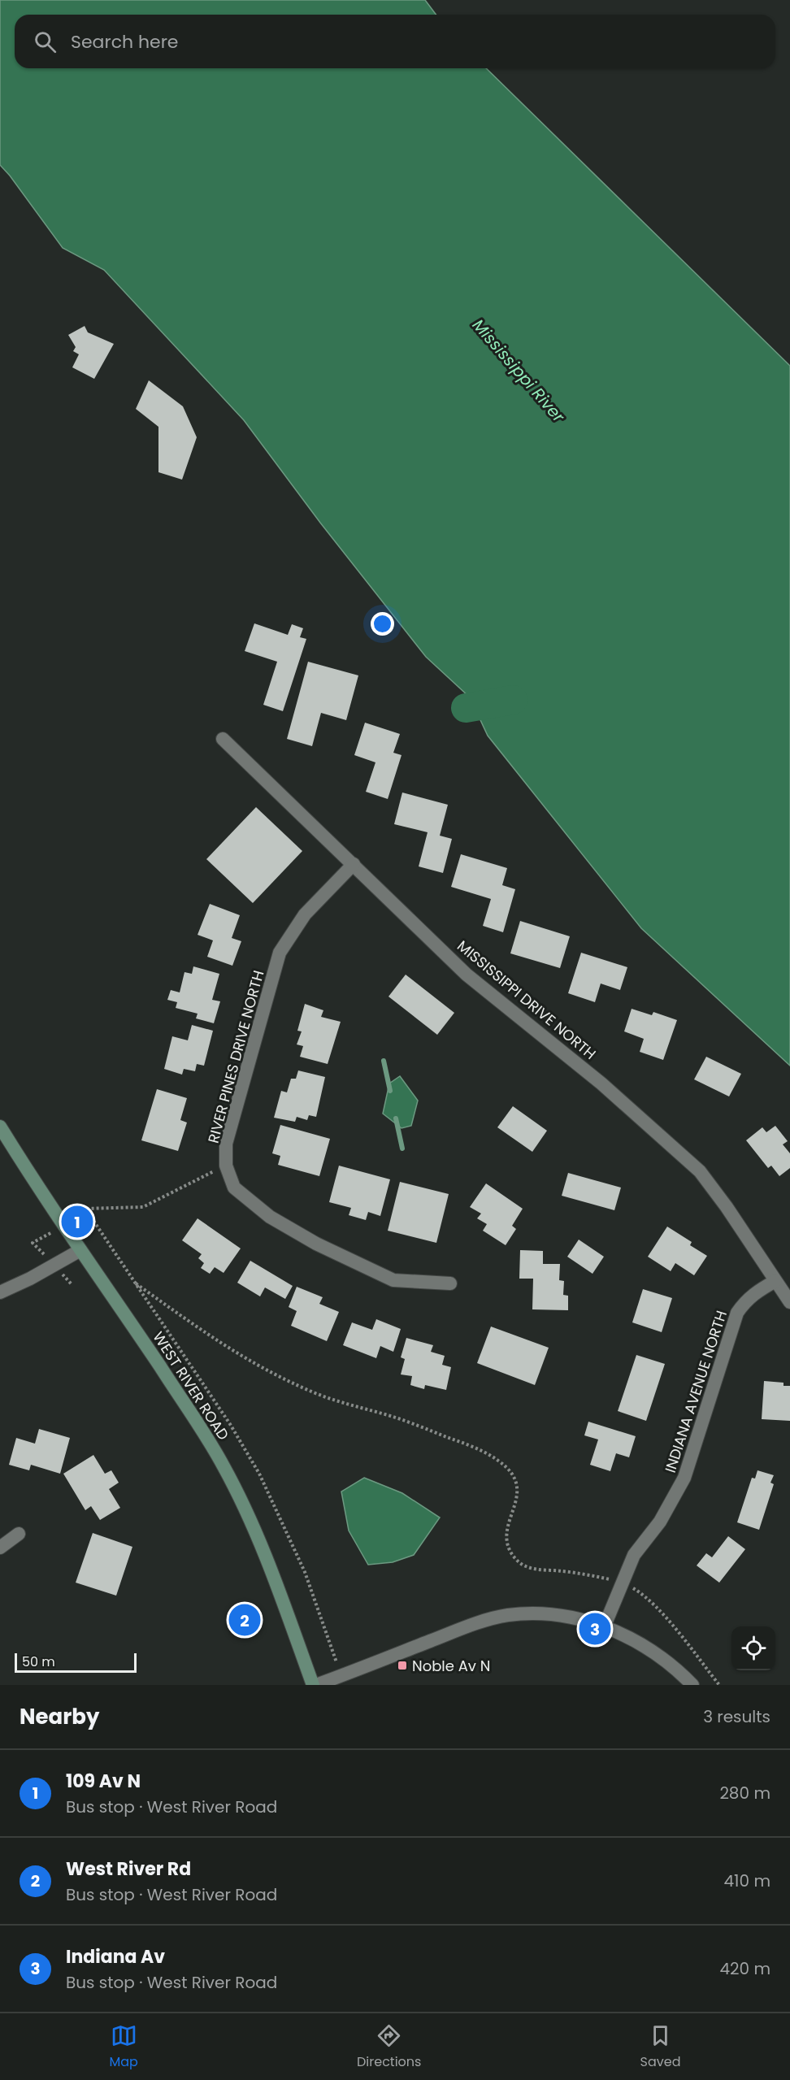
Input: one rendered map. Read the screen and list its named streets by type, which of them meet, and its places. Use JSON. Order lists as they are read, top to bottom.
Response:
{
  "streets": {
    "main road": ["WEST RIVER ROAD"],
    "street": ["MISSISSIPPI DRIVE NORTH", "RIVER PINES DRIVE NORTH", "INDIANA AVENUE NORTH"]
  },
  "crossings": [
    ["MISSISSIPPI DRIVE NORTH", "RIVER PINES DRIVE NORTH"],
    ["MISSISSIPPI DRIVE NORTH", "INDIANA AVENUE NORTH"],
    ["WEST RIVER ROAD", "INDIANA AVENUE NORTH"]
  ],
  "water": ["Mississippi River"],
  "places": {
    "transit": ["Noble Av N"]
  },
  "scale_bar": "50 m",
  "page": {
    "search": "Search here",
    "pins": ["1", "2", "3"],
    "scale": "50 m",
    "heading": ["Nearby", "3 results"],
    "list": [
      {
        "mark": "1",
        "name": "109 Av N",
        "note": "Bus stop · West River Road",
        "value": "280 m"
      },
      {
        "mark": "2",
        "name": "West River Rd",
        "note": "Bus stop · West River Road",
        "value": "410 m"
      },
      {
        "mark": "3",
        "name": "Indiana Av",
        "note": "Bus stop · West River Road",
        "value": "420 m"
      }
    ],
    "nav": ["Map", "Directions", "Saved"]
  }
}
